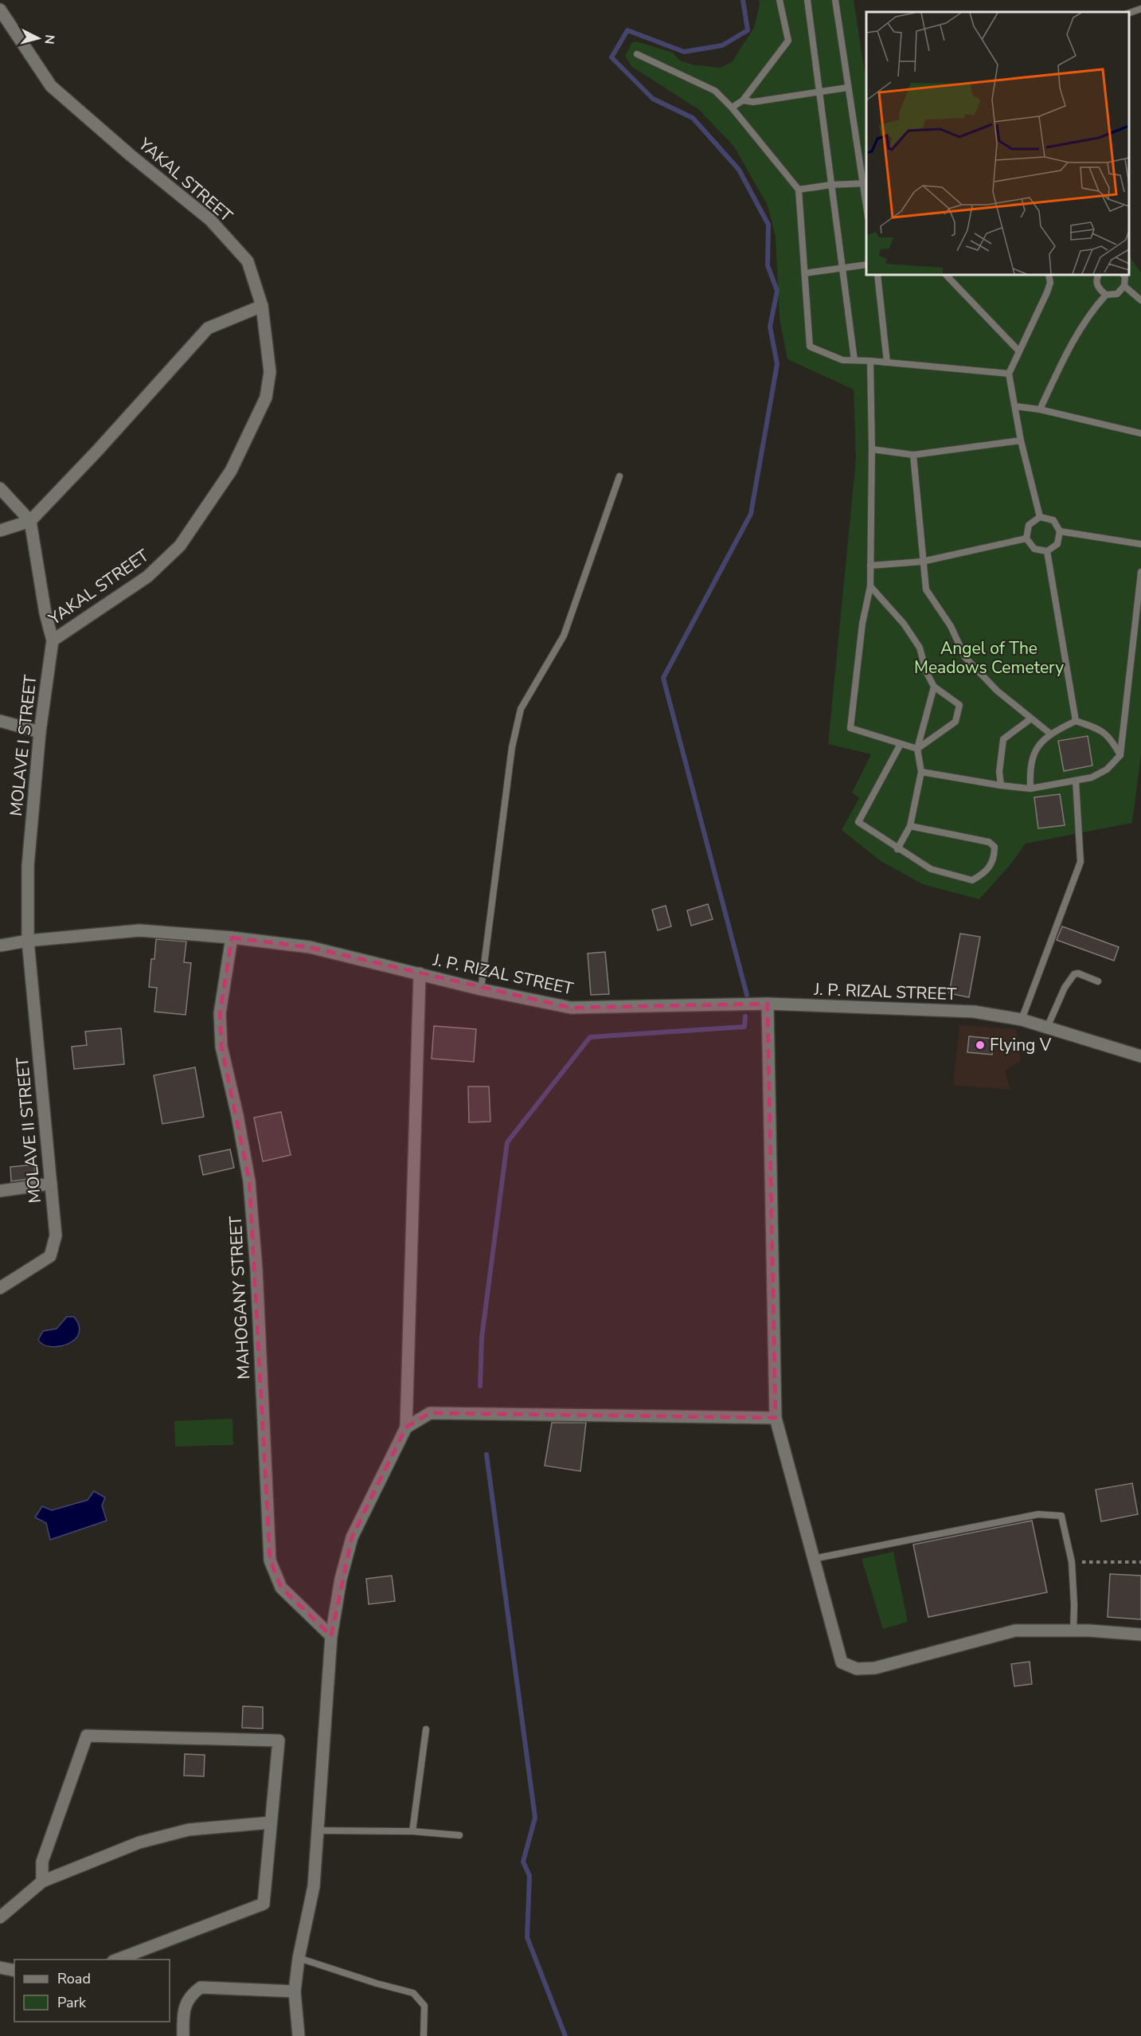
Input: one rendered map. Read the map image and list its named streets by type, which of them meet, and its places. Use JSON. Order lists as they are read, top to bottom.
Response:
{
  "streets": {
    "street": [
      "YAKAL STREET",
      "MOLAVE I STREET",
      "J. P. RIZAL STREET",
      "MOLAVE II STREET",
      "MAHOGANY STREET"
    ]
  },
  "crossings": [
    ["YAKAL STREET", "MOLAVE I STREET"],
    ["MOLAVE I STREET", "J. P. RIZAL STREET"],
    ["MOLAVE I STREET", "MOLAVE II STREET"],
    ["J. P. RIZAL STREET", "MOLAVE II STREET"],
    ["J. P. RIZAL STREET", "MAHOGANY STREET"]
  ],
  "parks": ["Angel of The Meadows Cemetery"],
  "places": ["Flying V"],
  "legend": ["Road", "Park"],
  "north": "right"
}
